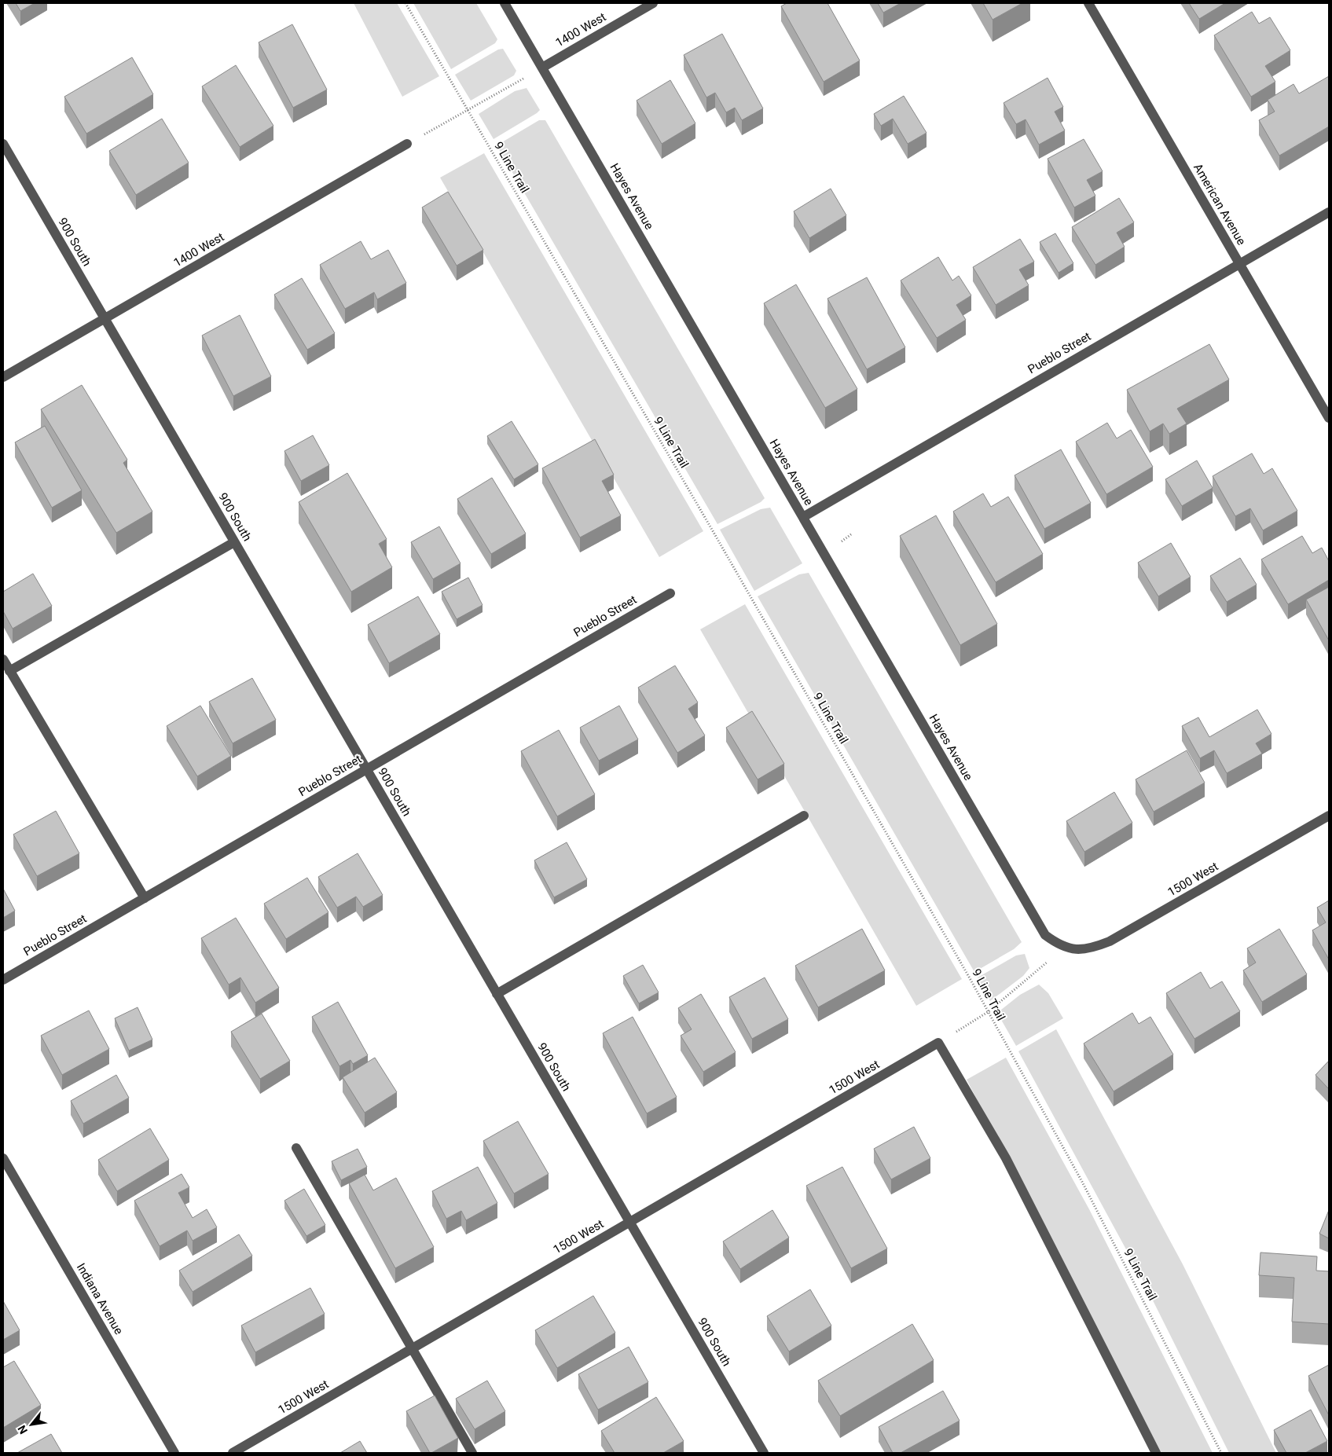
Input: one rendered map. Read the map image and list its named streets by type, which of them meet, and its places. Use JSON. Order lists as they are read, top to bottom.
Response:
{
  "streets": {
    "street": [
      "1400 West",
      "Hayes Avenue",
      "American Avenue",
      "900 South",
      "Pueblo Street",
      "1500 West",
      "Indiana Avenue"
    ],
    "path": ["9 Line Trail"]
  },
  "crossings": [
    ["1400 West", "Hayes Avenue"],
    ["1400 West", "900 South"],
    ["Hayes Avenue", "Pueblo Street"],
    ["Hayes Avenue", "1500 West"],
    ["American Avenue", "Pueblo Street"],
    ["900 South", "Pueblo Street"],
    ["900 South", "1500 West"]
  ],
  "north": "bottom left"
}
